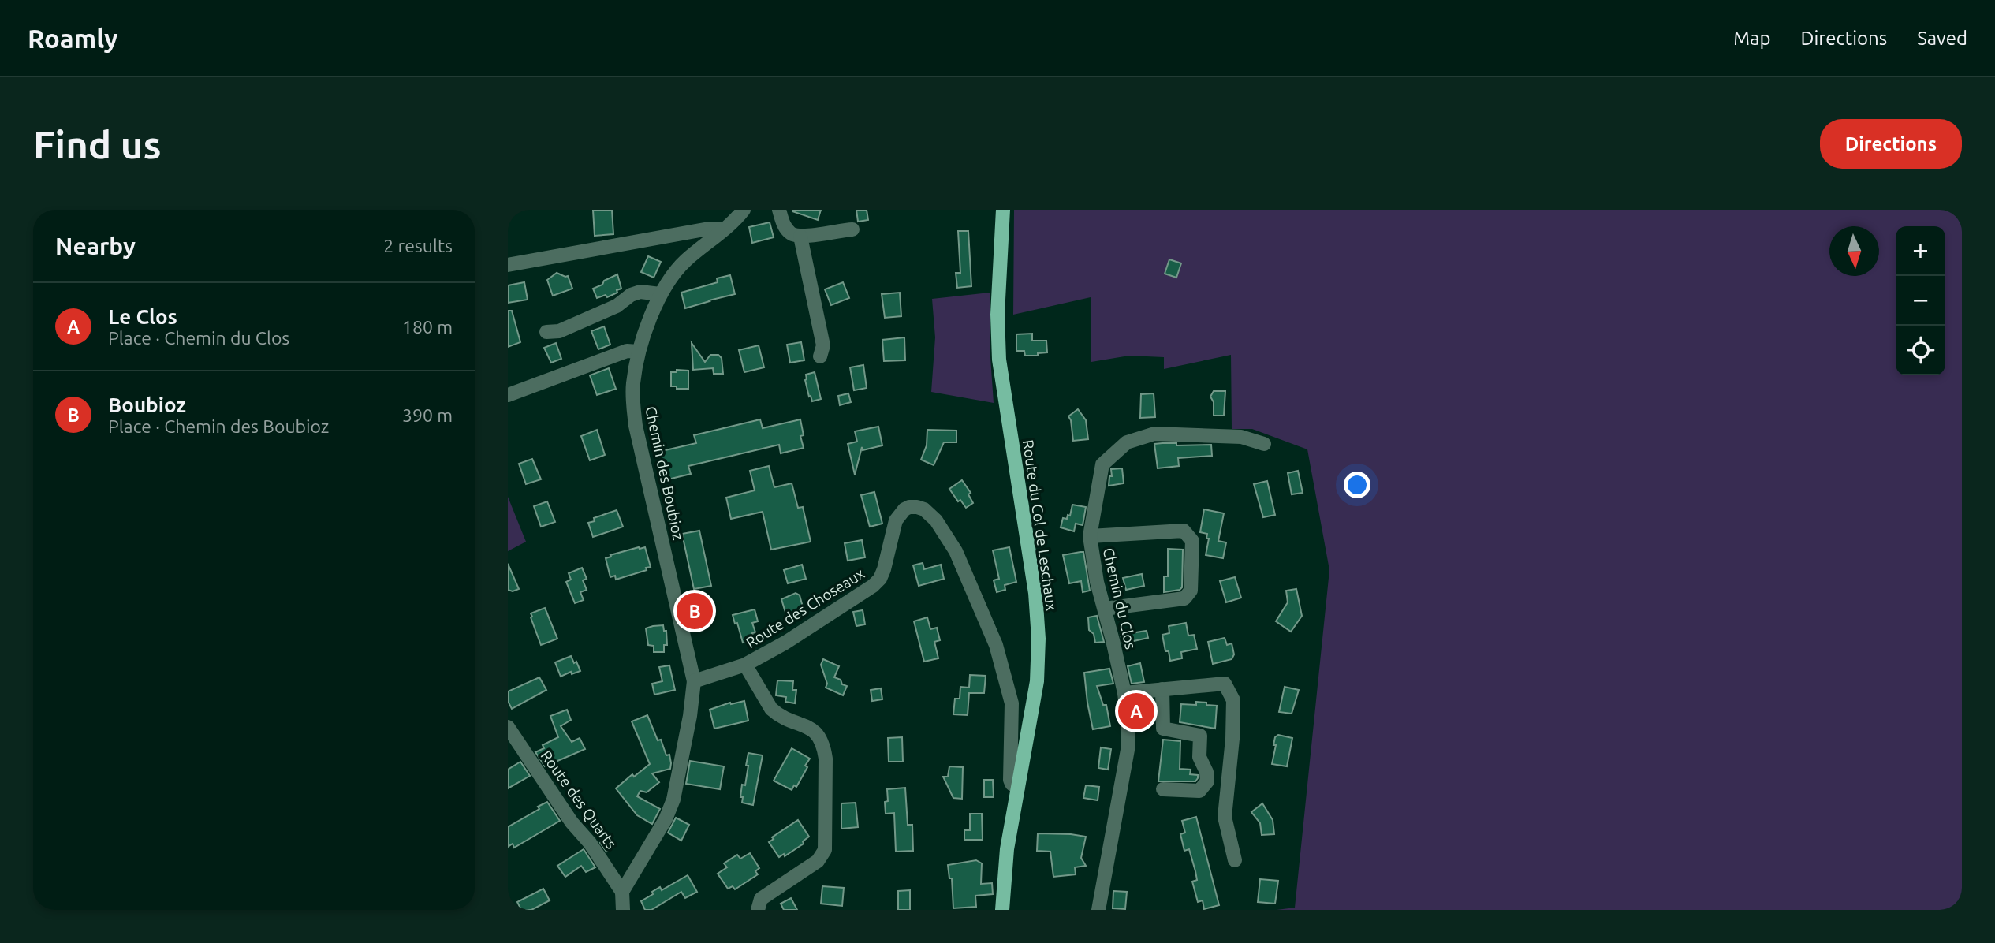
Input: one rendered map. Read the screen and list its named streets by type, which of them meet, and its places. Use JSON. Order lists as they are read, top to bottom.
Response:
{
  "streets": {
    "main road": ["Route du Col de Leschaux"],
    "street": [
      "Chemin des Boubioz",
      "Chemin du Clos",
      "Route des Choseaux",
      "Route des Quarts"
    ]
  },
  "crossings": [
    ["Chemin des Boubioz", "Route des Choseaux"],
    ["Route du Col de Leschaux", "Route des Choseaux"]
  ],
  "north": "bottom",
  "page": {
    "header": "Roamly",
    "nav": ["Map", "Directions", "Saved"],
    "buttons": "Directions",
    "title": "Find us",
    "heading": ["Nearby", "2 results"],
    "map_buttons": ["+", "−"],
    "list": [
      {
        "mark": "A",
        "name": "Le Clos",
        "note": "Place · Chemin du Clos",
        "value": "180 m"
      },
      {
        "mark": "B",
        "name": "Boubioz",
        "note": "Place · Chemin des Boubioz",
        "value": "390 m"
      }
    ],
    "pins": ["B", "A"]
  }
}
